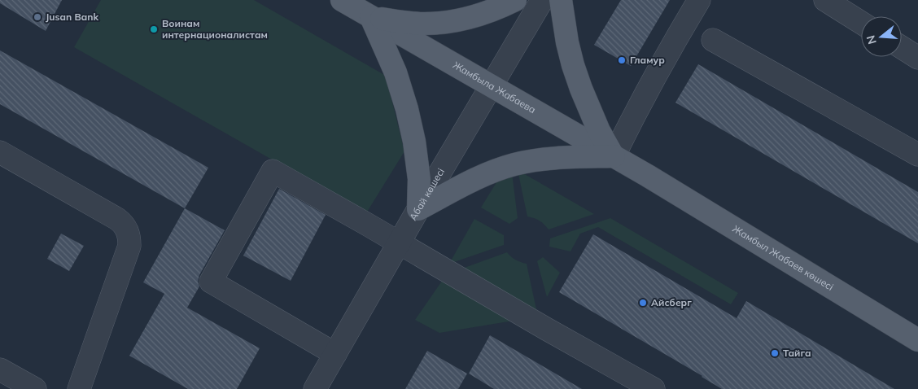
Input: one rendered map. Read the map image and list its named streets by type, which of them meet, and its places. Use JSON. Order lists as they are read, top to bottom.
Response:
{
  "streets": {
    "main road": ["Жамбыла Жабаева", "Жамбыл Жабаев көшесі"],
    "street": ["Абай көшесі"]
  },
  "crossings": [
    ["Жамбыла Жабаева", "Абай көшесі"],
    ["Жамбыла Жабаева", "Жамбыл Жабаев көшесі"]
  ],
  "places": [
    "Jusan Bank",
    "Воинам интернационалистам",
    "Гламур",
    "Айсберг",
    "Тайга"
  ],
  "north": "left"
}
